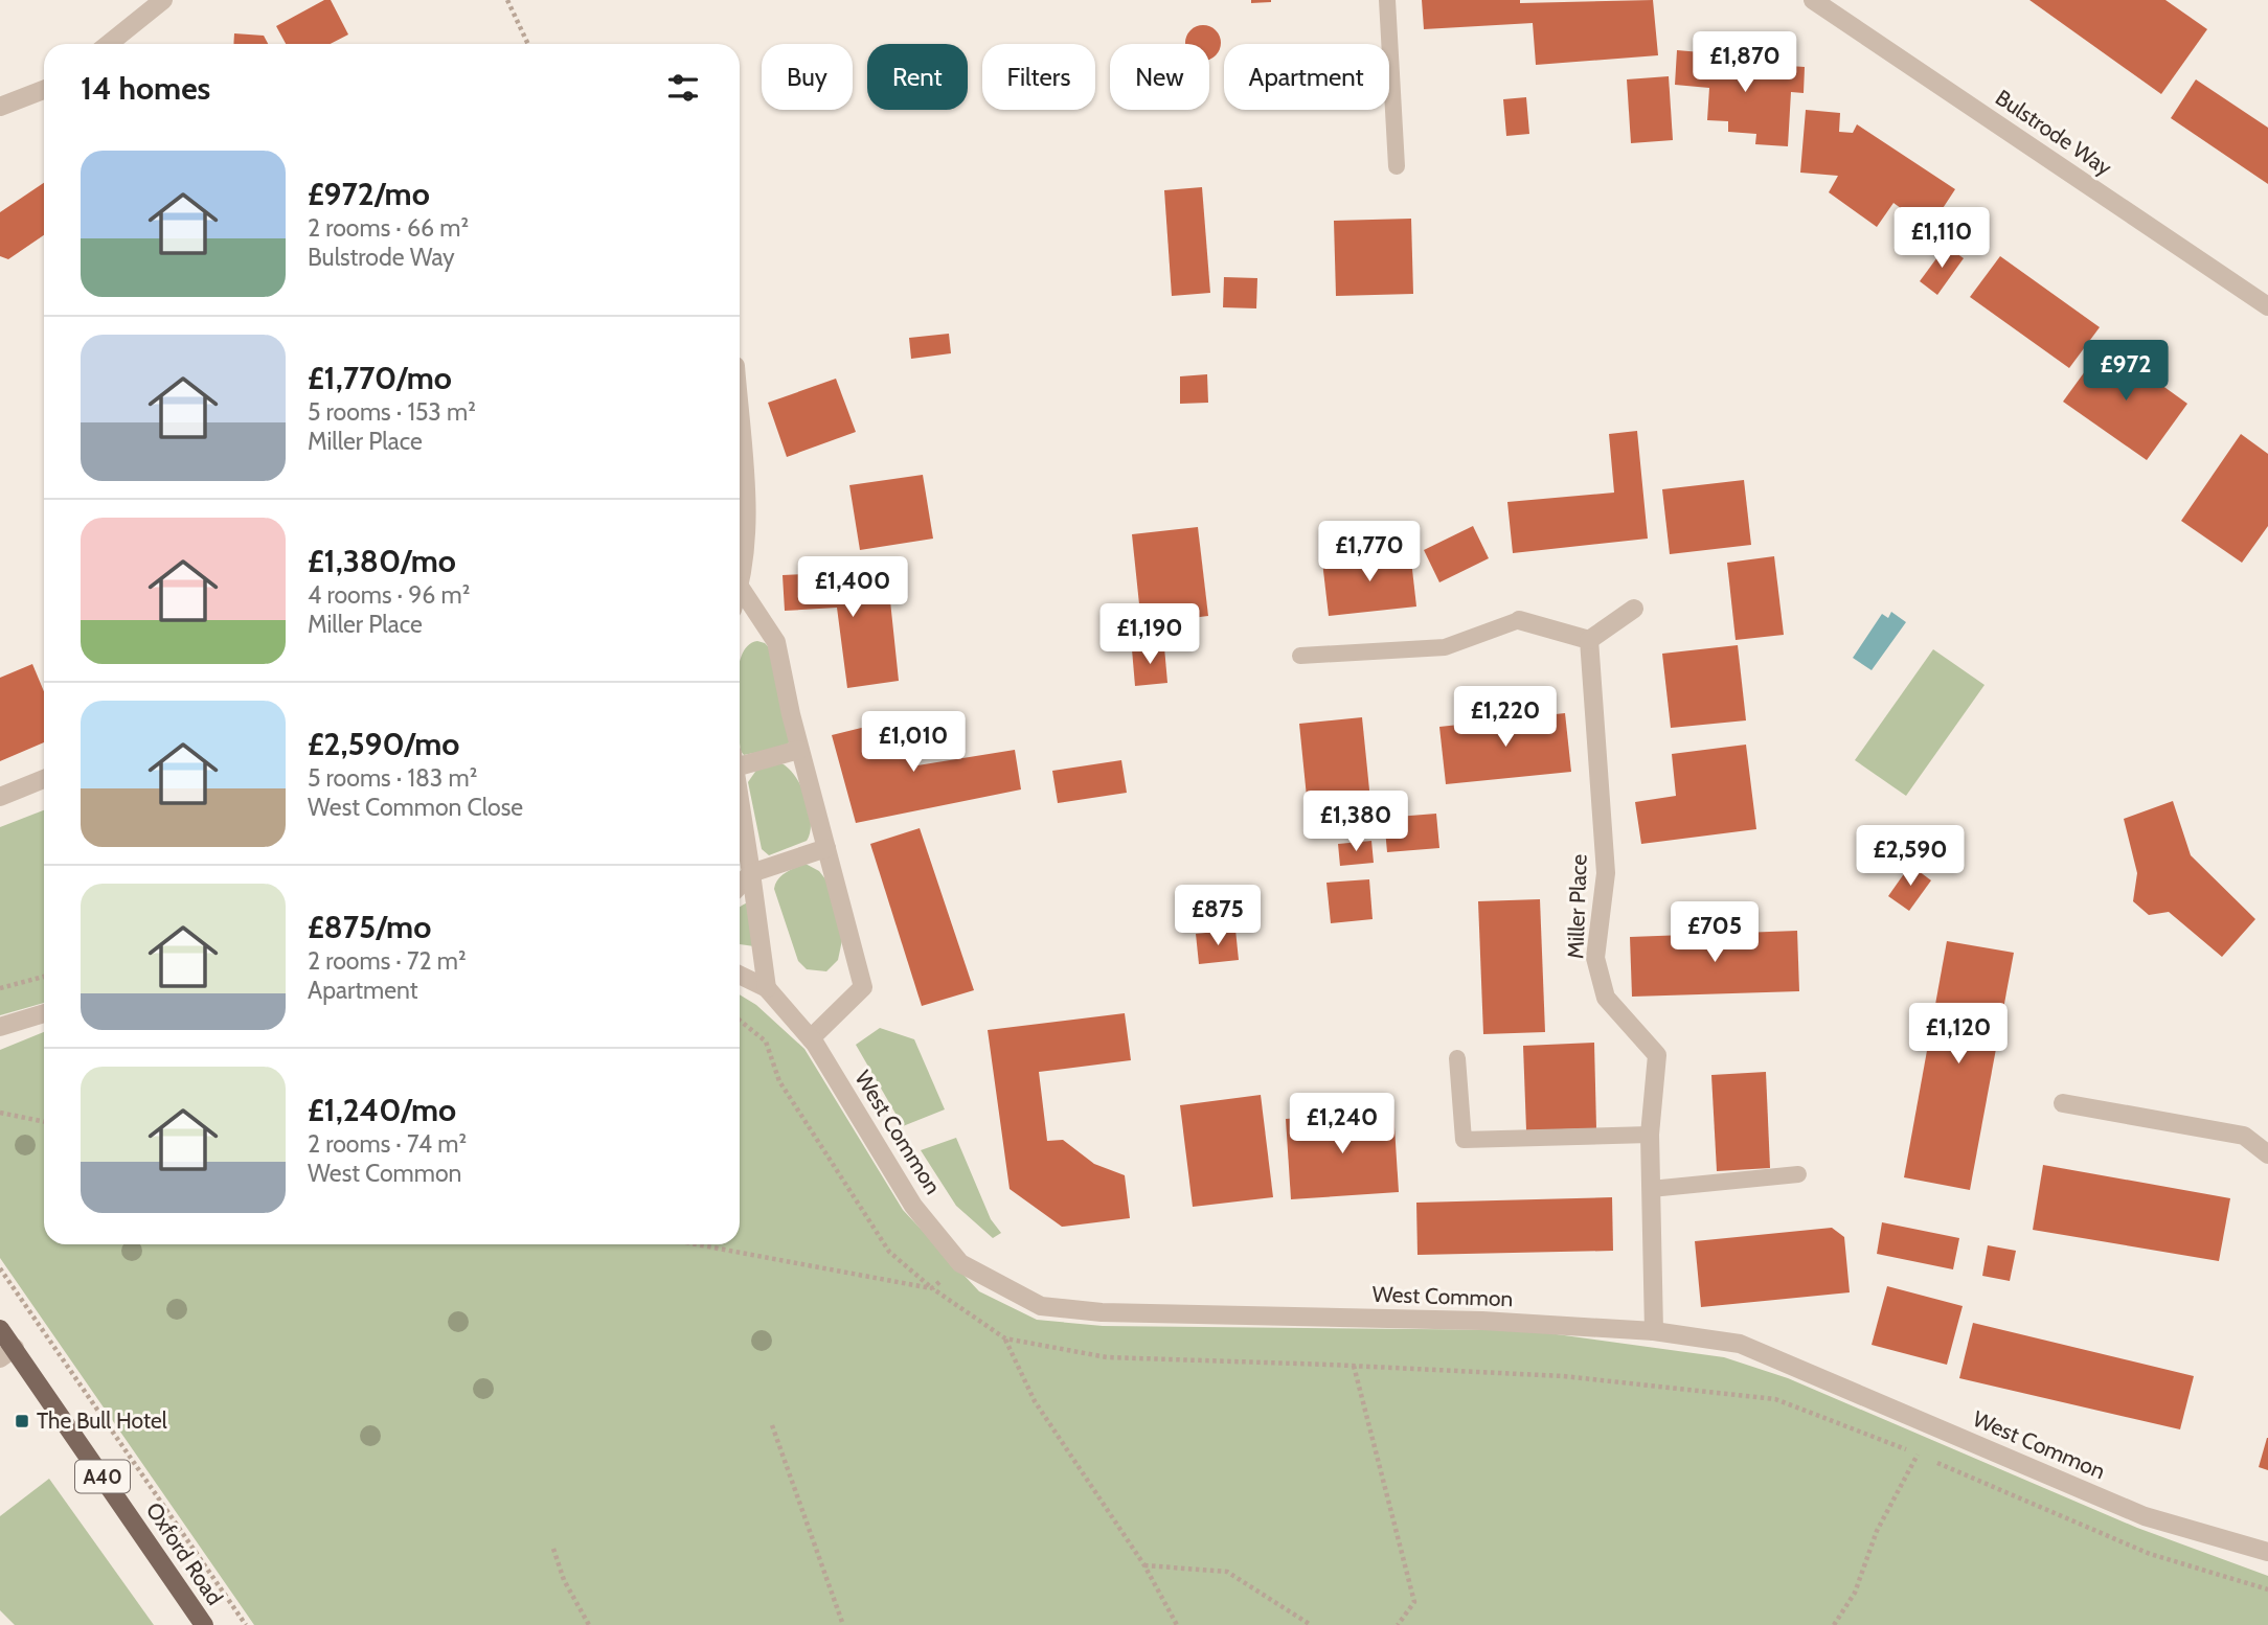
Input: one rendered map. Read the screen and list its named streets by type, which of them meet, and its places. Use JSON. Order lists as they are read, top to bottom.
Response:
{
  "streets": {
    "main road": ["A40", "Oxford Road"],
    "street": ["Bulstrode Way", "Miller Place", "West Common"]
  },
  "crossings": [
    ["Miller Place", "West Common"]
  ],
  "places": {
    "transit": ["The Bull Hotel"]
  },
  "page": {
    "price": [
      "£1,870",
      "£1,110",
      "£972",
      "£1,770",
      "£1,400",
      "£1,190",
      "£1,220",
      "£1,010",
      "£1,380",
      "£2,590",
      "£875",
      "£705",
      "£1,120",
      "£1,240"
    ],
    "chip": [
      "Buy",
      "Rent",
      "Filters",
      "New",
      "Apartment"
    ],
    "heading": "14 homes",
    "list": [
      {
        "name": "£972/mo",
        "note": "2 rooms · 66 m² · Bulstrode Way"
      },
      {
        "name": "£1,770/mo",
        "note": "5 rooms · 153 m² · Miller Place"
      },
      {
        "name": "£1,380/mo",
        "note": "4 rooms · 96 m² · Miller Place"
      },
      {
        "name": "£2,590/mo",
        "note": "5 rooms · 183 m² · West Common Close"
      },
      {
        "name": "£875/mo",
        "note": "2 rooms · 72 m² · Apartment"
      },
      {
        "name": "£1,240/mo",
        "note": "2 rooms · 74 m² · West Common"
      }
    ]
  }
}
